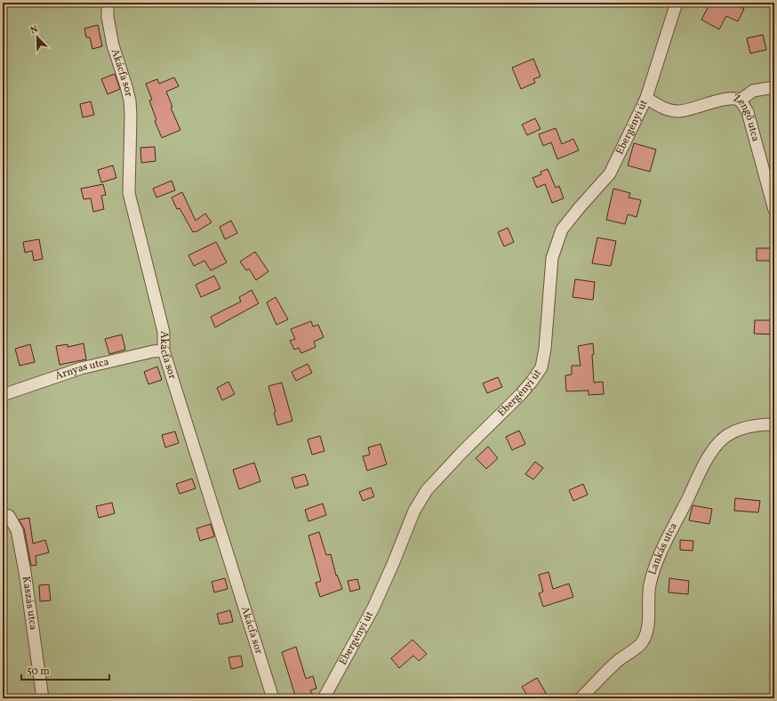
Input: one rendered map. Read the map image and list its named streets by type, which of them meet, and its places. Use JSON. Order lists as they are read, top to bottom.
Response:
{
  "streets": {
    "street": [
      "Akácfa sor",
      "Zengő utca",
      "Ebergényi út",
      "Árnyas utca",
      "Lankás utca",
      "Kaszás utca"
    ]
  },
  "crossings": [
    ["Akácfa sor", "Árnyas utca"],
    ["Zengő utca", "Ebergényi út"]
  ],
  "scale_bar": "50 m",
  "north": "top left"
}
